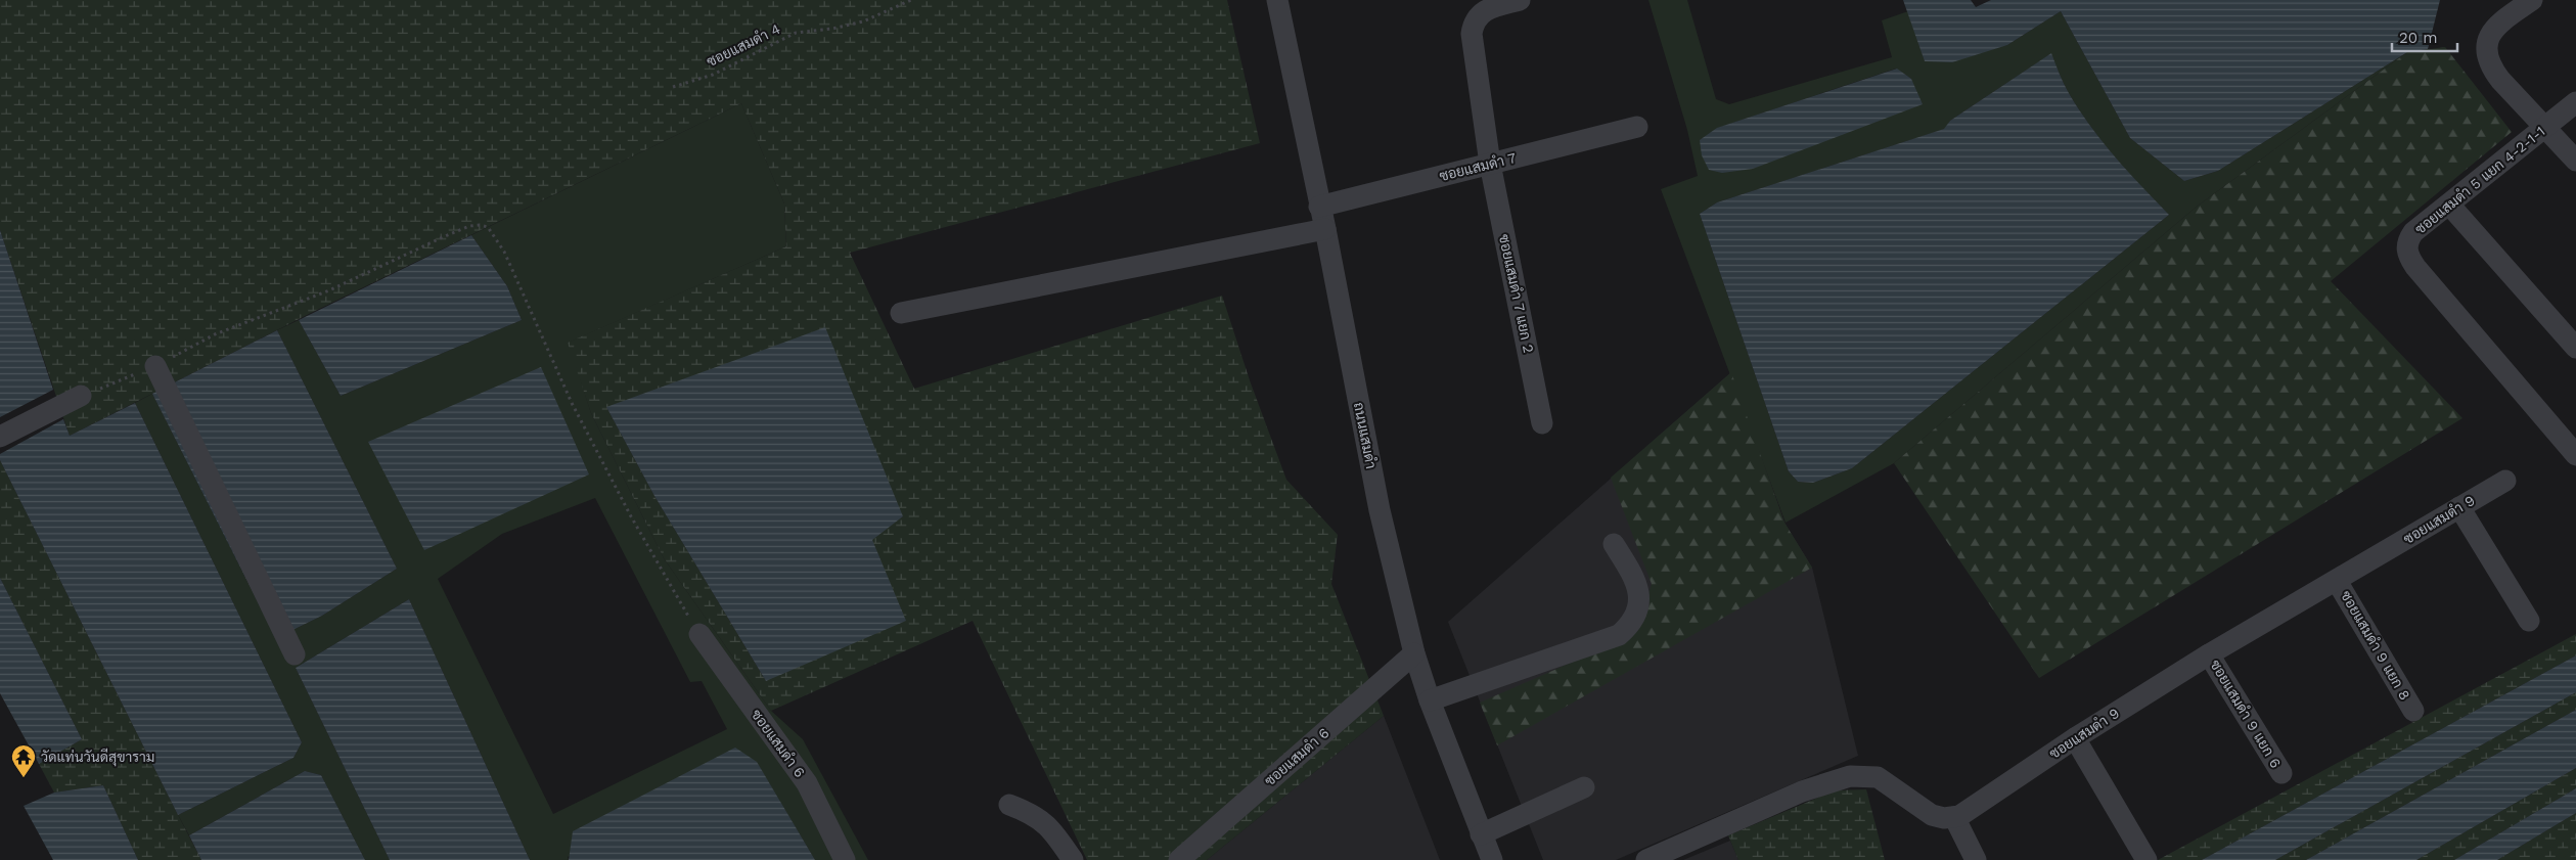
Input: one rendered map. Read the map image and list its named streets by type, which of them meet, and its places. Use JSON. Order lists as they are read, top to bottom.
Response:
{
  "streets": {
    "street": [
      "ซอยแสมดำ 7",
      "ซอยแสมดำ 5 แยก 4-2-1-1",
      "ซอยแสมดำ 7 แยก 2",
      "ถนนแสมดำ",
      "ซอยแสมดำ 9",
      "ซอยแสมดำ 9 แยก 8",
      "ซอยแสมดำ 9 แยก 6",
      "ซอยแสมดำ 6"
    ],
    "path": ["ซอยแสมดำ 4"]
  },
  "crossings": [
    ["ซอยแสมดำ 7", "ซอยแสมดำ 7 แยก 2"],
    ["ซอยแสมดำ 7", "ถนนแสมดำ"],
    ["ถนนแสมดำ", "ซอยแสมดำ 6"],
    ["ซอยแสมดำ 9", "ซอยแสมดำ 9 แยก 8"],
    ["ซอยแสมดำ 9", "ซอยแสมดำ 9 แยก 6"]
  ],
  "places": {
    "temple": ["วัดแท่นวันดีสุขาราม"]
  },
  "scale_bar": "20 m"
}
